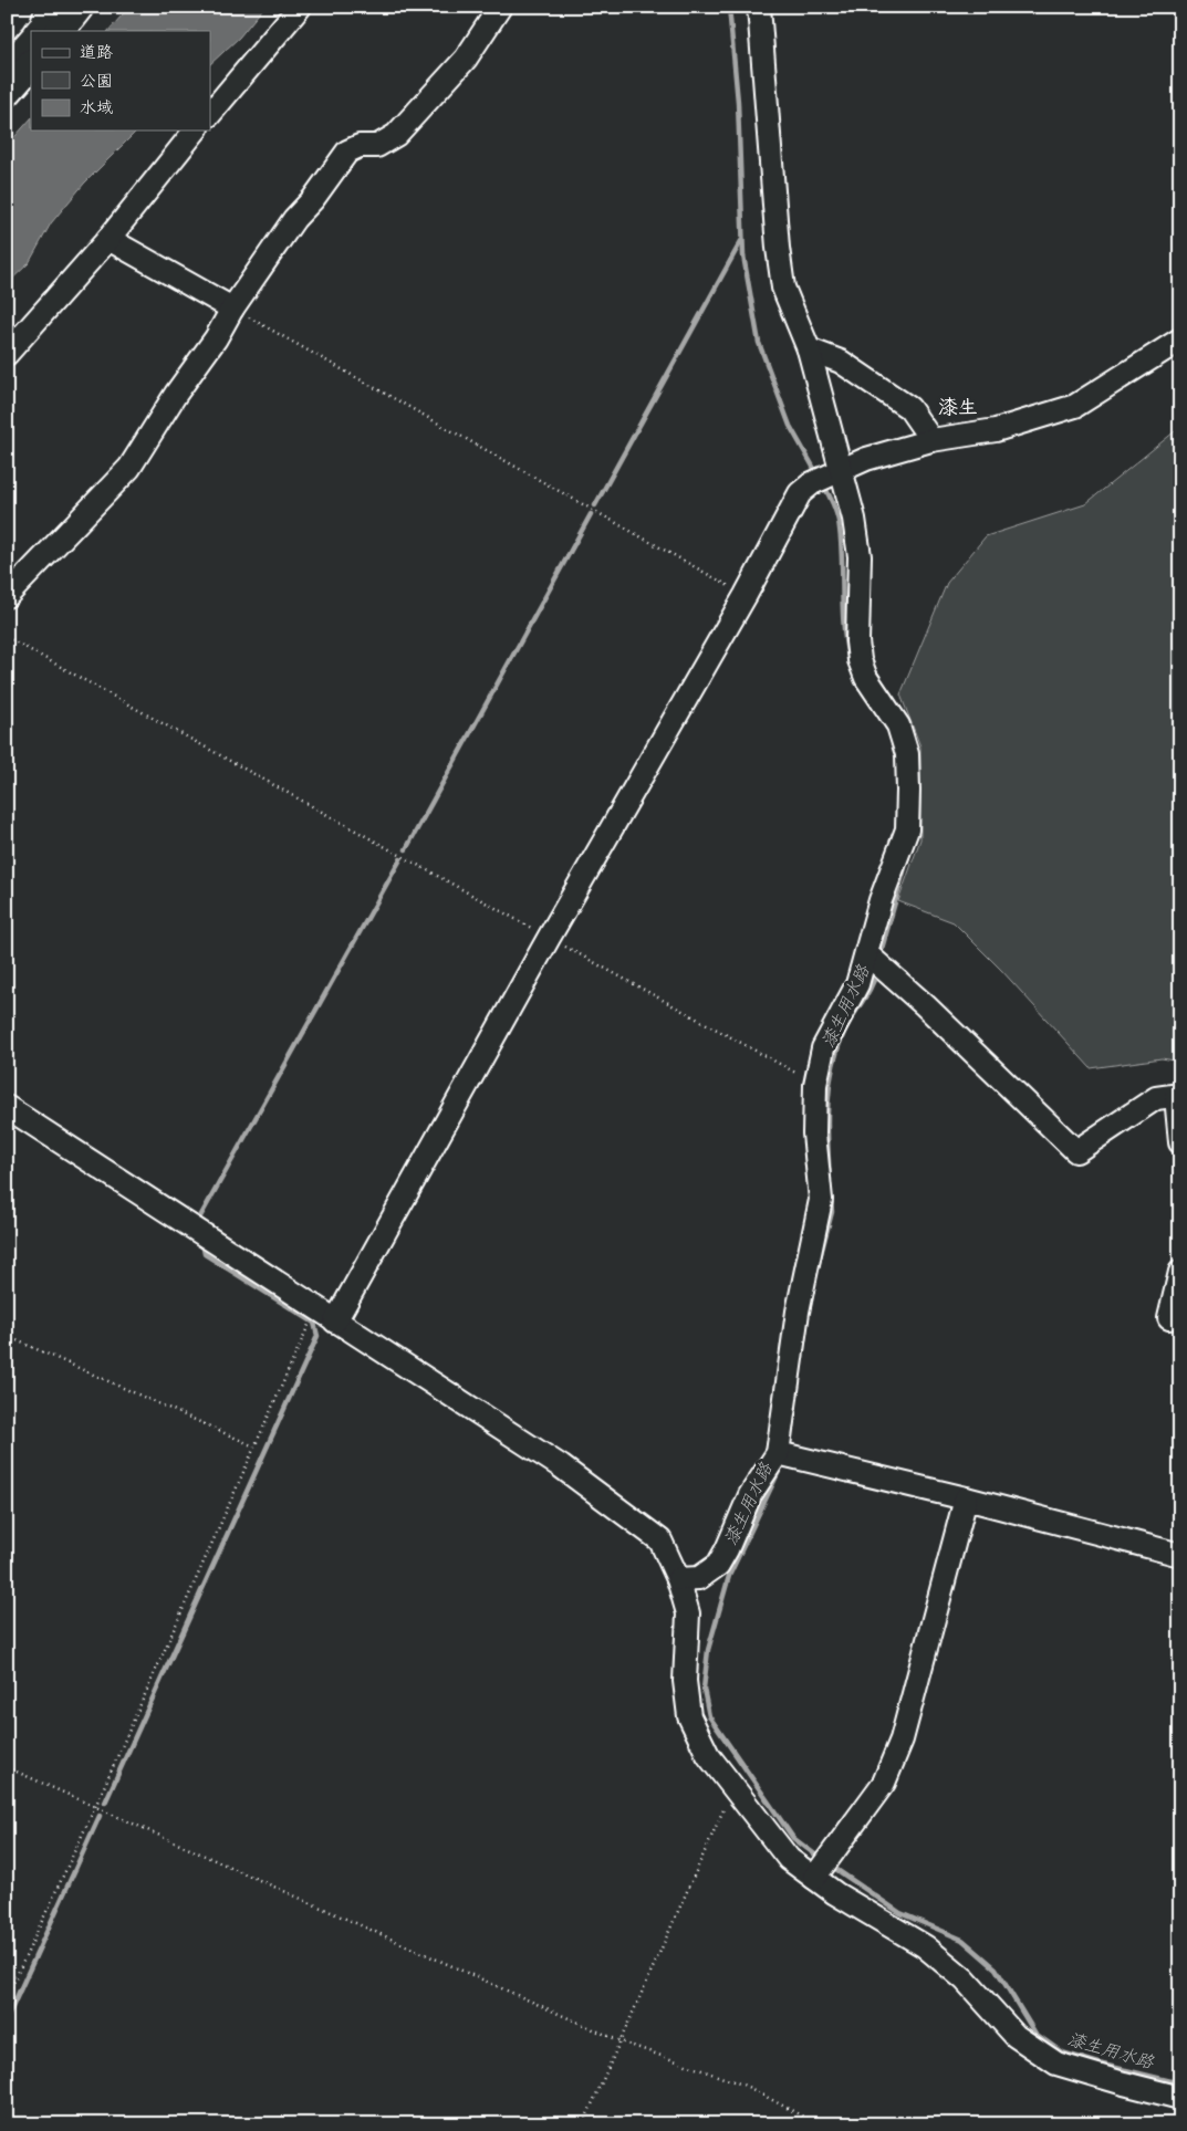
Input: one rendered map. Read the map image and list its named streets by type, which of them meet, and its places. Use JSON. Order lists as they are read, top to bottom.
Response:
{
  "districts": ["漆生"],
  "water": ["漆生用水路"],
  "legend": ["道路", "公園", "水域"]
}
